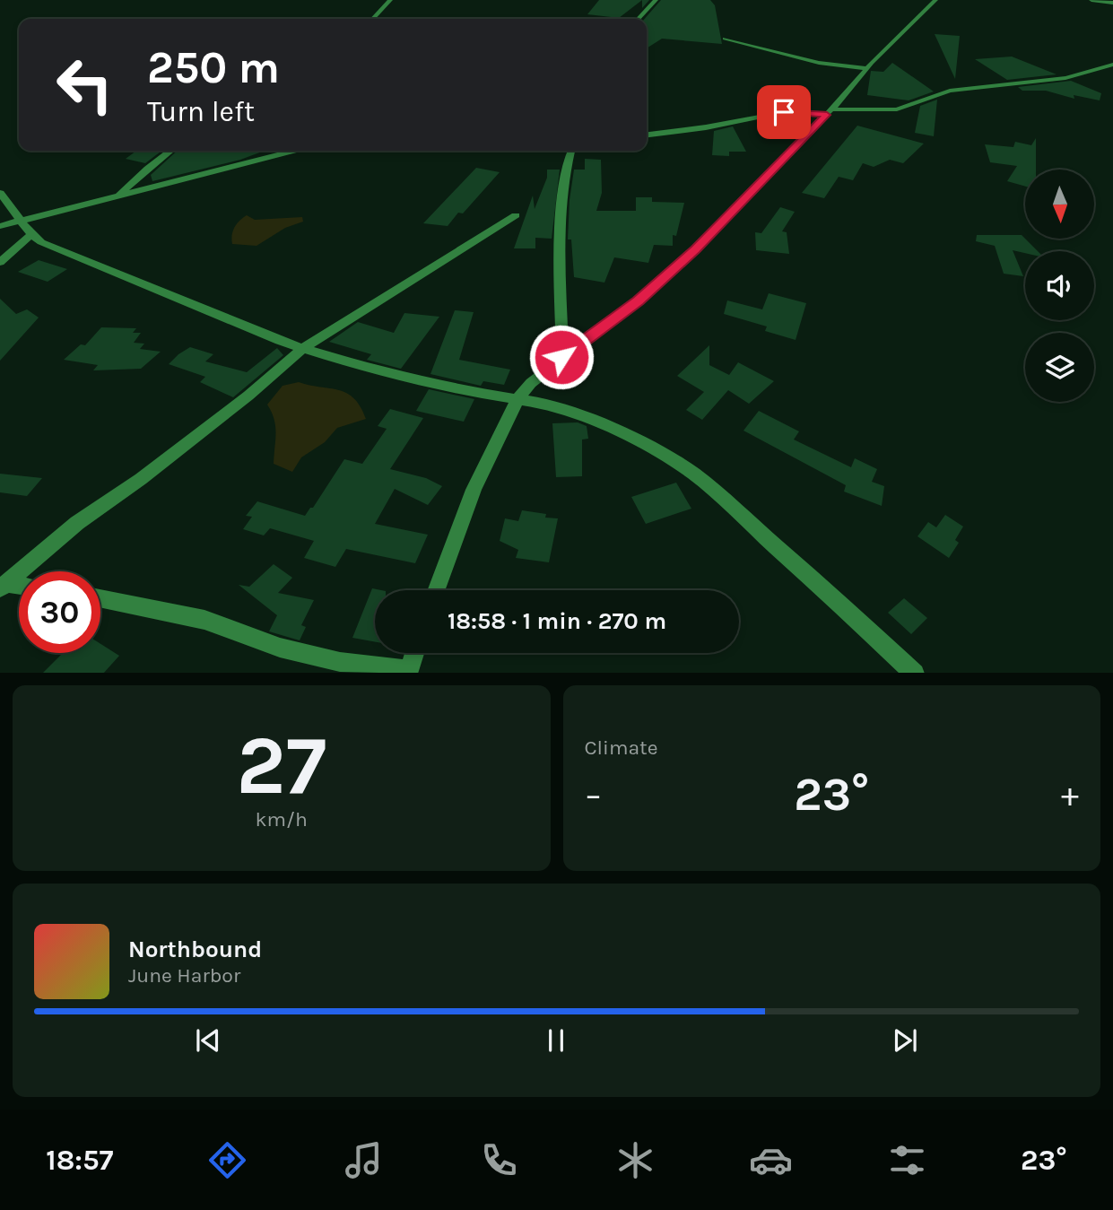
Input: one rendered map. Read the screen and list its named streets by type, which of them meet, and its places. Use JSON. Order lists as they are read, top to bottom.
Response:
{
  "north": "bottom",
  "page": {
    "turn": ["250 m", "Turn left"],
    "limit": "30",
    "trip": "18:58 · 1 min · 270 m",
    "tile": [
      ["27", "km/h"],
      "Climate"
    ],
    "heat": ["−", "23°", "+"],
    "song": ["Northbound", "June Harbor"],
    "tabs": ["18:57", "23°"]
  }
}
